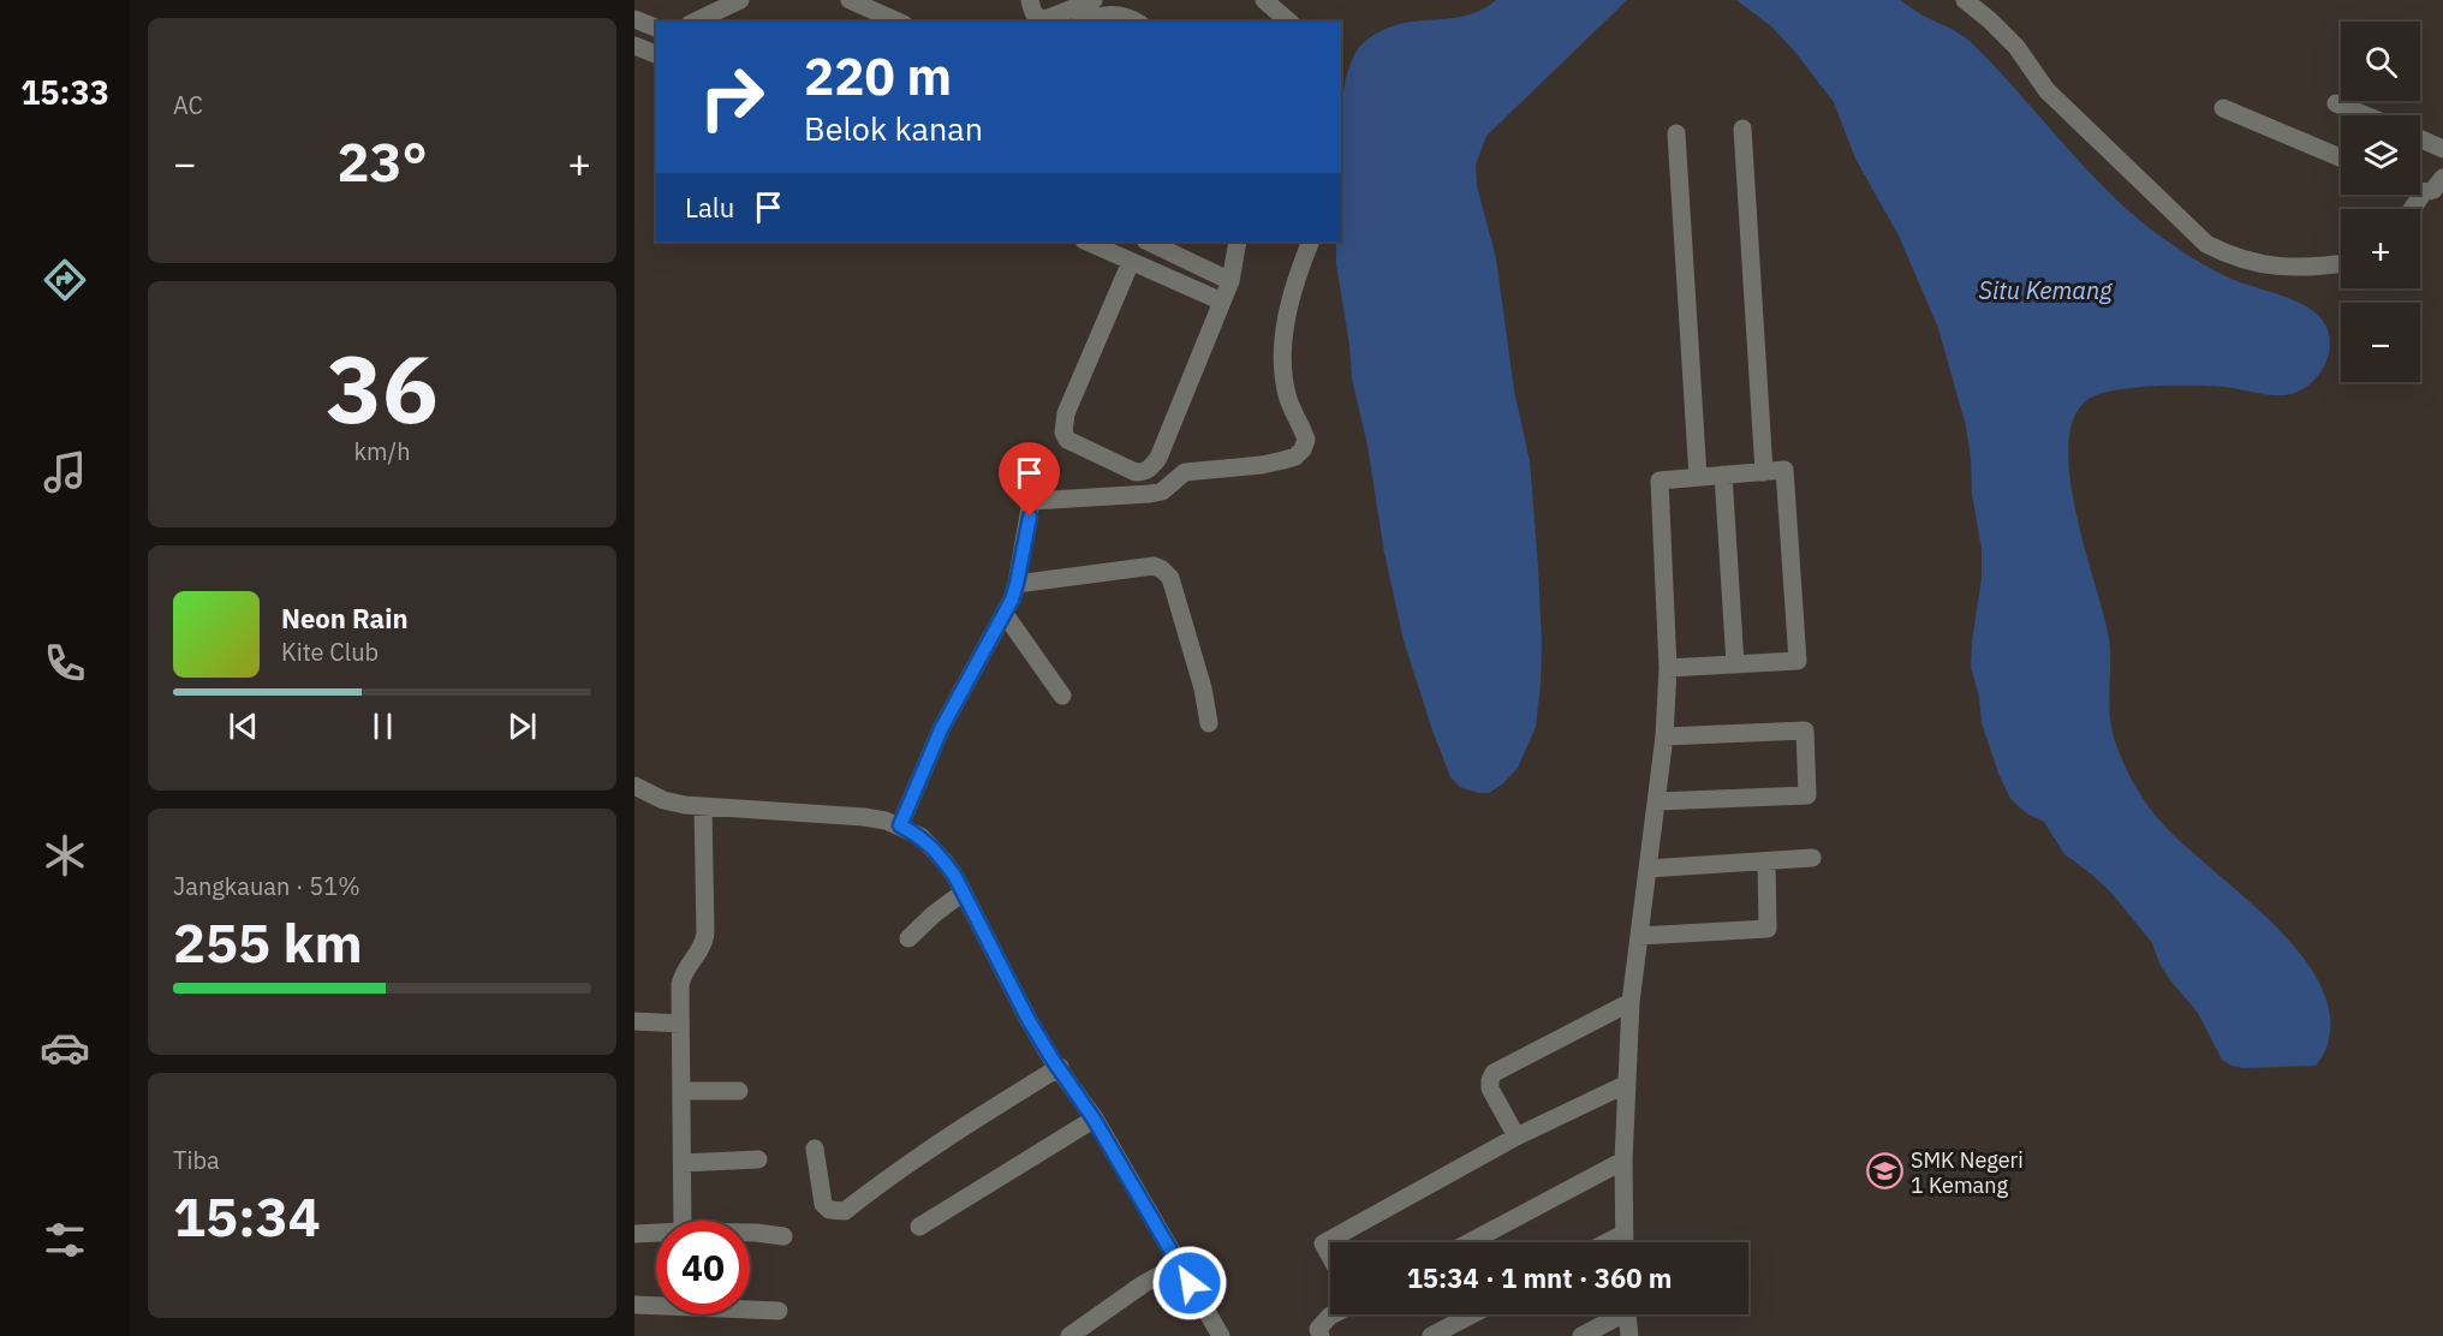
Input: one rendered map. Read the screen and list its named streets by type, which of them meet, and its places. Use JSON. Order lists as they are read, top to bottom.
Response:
{
  "water": ["Situ Kemang"],
  "places": {
    "school or university": ["SMK Negeri 1 Kemang"]
  },
  "page": {
    "tabs": "15:33",
    "tile": [
      "AC",
      ["36", "km/h"],
      ["Jangkauan · 51%", "255 km"],
      ["Tiba", "15:34"]
    ],
    "map_buttons": ["+", "−"],
    "turn": ["220 m", "Belok kanan"],
    "heat": ["−", "23°", "+"],
    "then": "Lalu",
    "song": ["Neon Rain", "Kite Club"],
    "limit": "40",
    "trip": "15:34 · 1 mnt · 360 m"
  }
}
